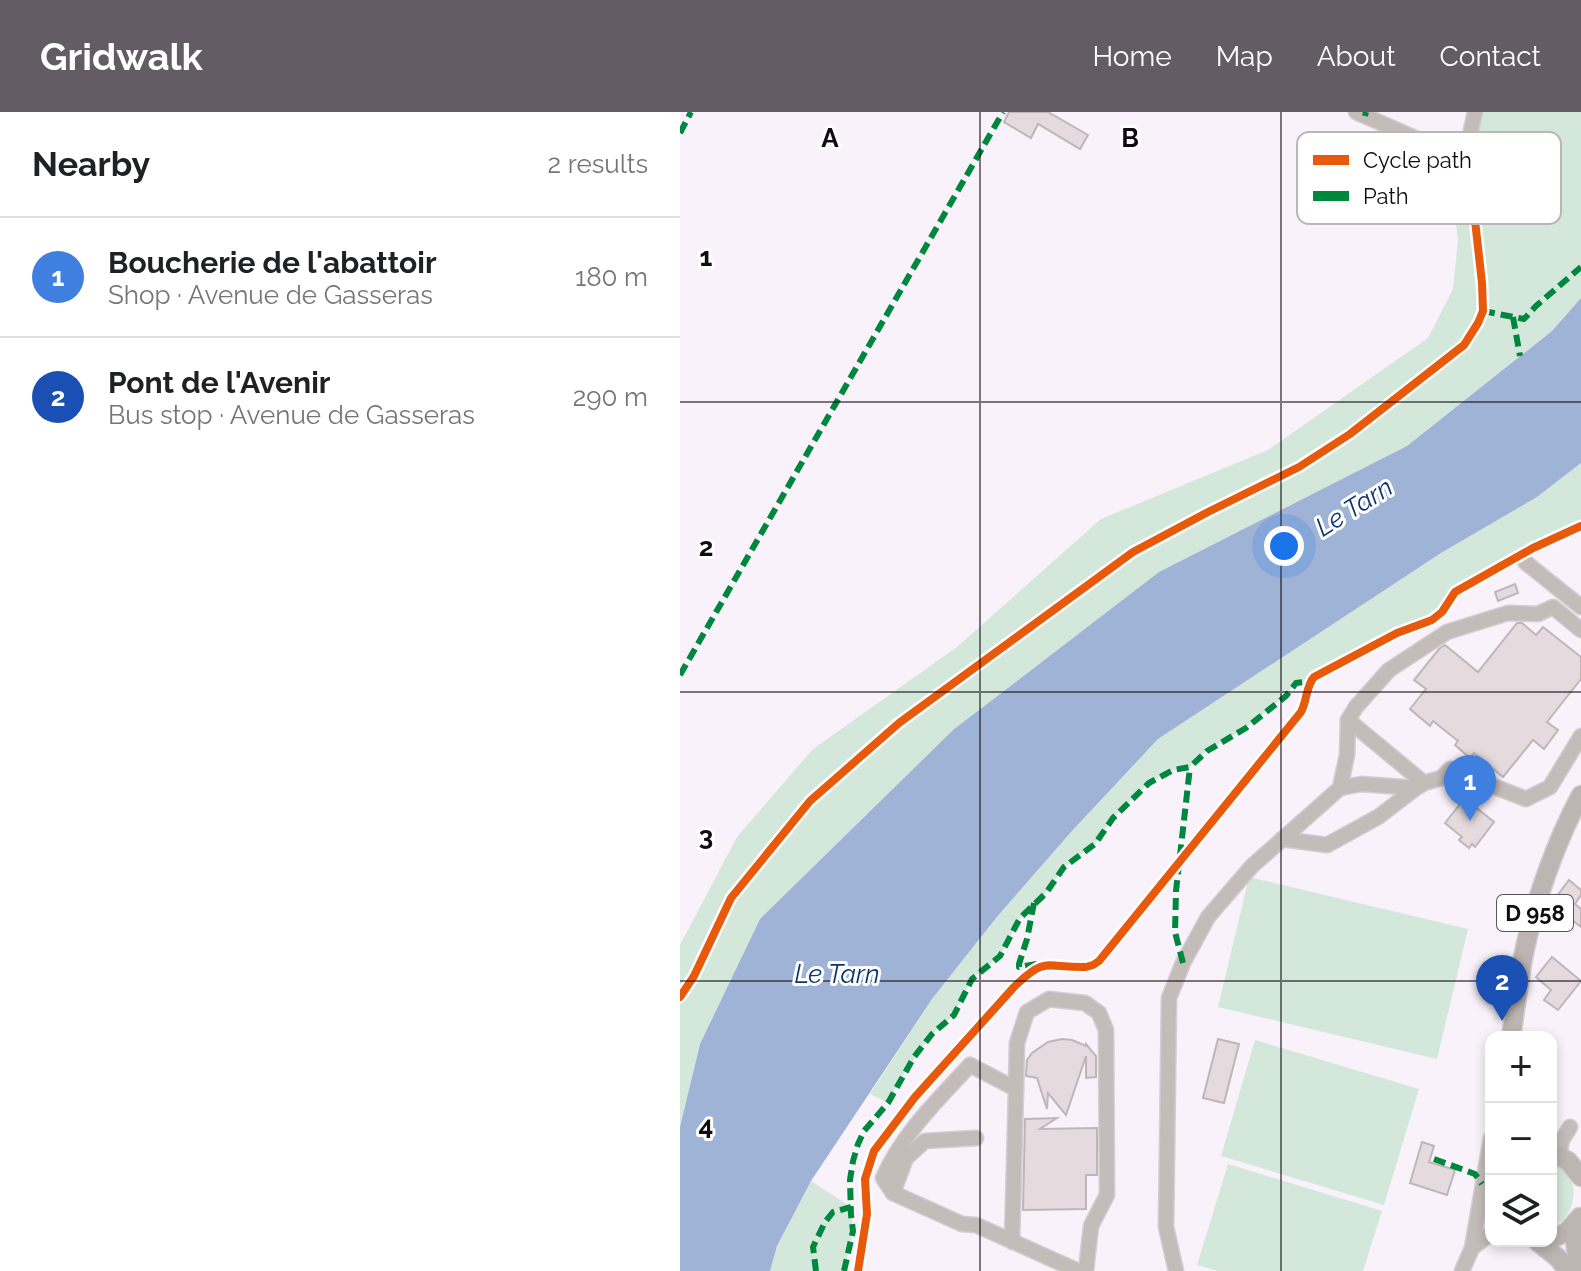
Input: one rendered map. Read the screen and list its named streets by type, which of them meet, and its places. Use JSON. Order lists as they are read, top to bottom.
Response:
{
  "streets": {
    "main road": ["D 958"]
  },
  "water": ["Le Tarn"],
  "legend": ["Cycle path", "Path"],
  "page": {
    "header": "Gridwalk",
    "nav": [
      "Home",
      "Map",
      "About",
      "Contact"
    ],
    "heading": ["Nearby", "2 results"],
    "list": [
      {
        "mark": "1",
        "name": "Boucherie de l'abattoir",
        "note": "Shop · Avenue de Gasseras",
        "value": "180 m"
      },
      {
        "mark": "2",
        "name": "Pont de l'Avenir",
        "note": "Bus stop · Avenue de Gasseras",
        "value": "290 m"
      }
    ],
    "pins": ["1", "2"],
    "map_buttons": ["+", "−"]
  },
  "grid": {
    "columns": ["A", "B"],
    "rows": [
      "1",
      "2",
      "3",
      "4"
    ]
  }
}
